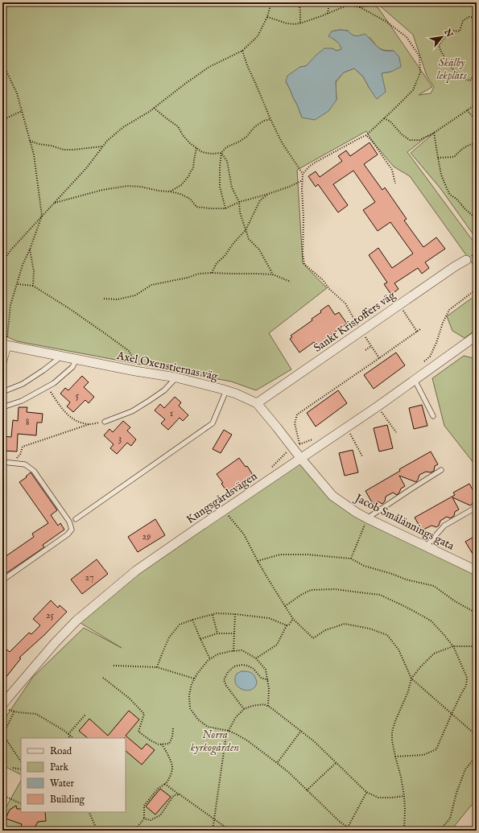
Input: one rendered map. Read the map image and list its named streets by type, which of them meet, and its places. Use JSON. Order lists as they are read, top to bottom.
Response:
{
  "streets": {
    "street": [
      "Sankt Kristoffers väg",
      "Axel Oxenstiernas väg",
      "Kungsgårdsvägen",
      "Jacob Smålännings gata"
    ]
  },
  "crossings": [
    ["Sankt Kristoffers väg", "Axel Oxenstiernas väg"],
    ["Axel Oxenstiernas väg", "Kungsgårdsvägen"],
    ["Axel Oxenstiernas väg", "Jacob Smålännings gata"],
    ["Kungsgårdsvägen", "Jacob Smålännings gata"]
  ],
  "parks": ["Skälby lekplats", "Norra kyrkogården"],
  "house_numbers": [
    "5",
    "1",
    "8",
    "3",
    "29",
    "27",
    "25"
  ],
  "legend": [
    "Road",
    "Park",
    "Water",
    "Building"
  ],
  "north": "top right"
}
